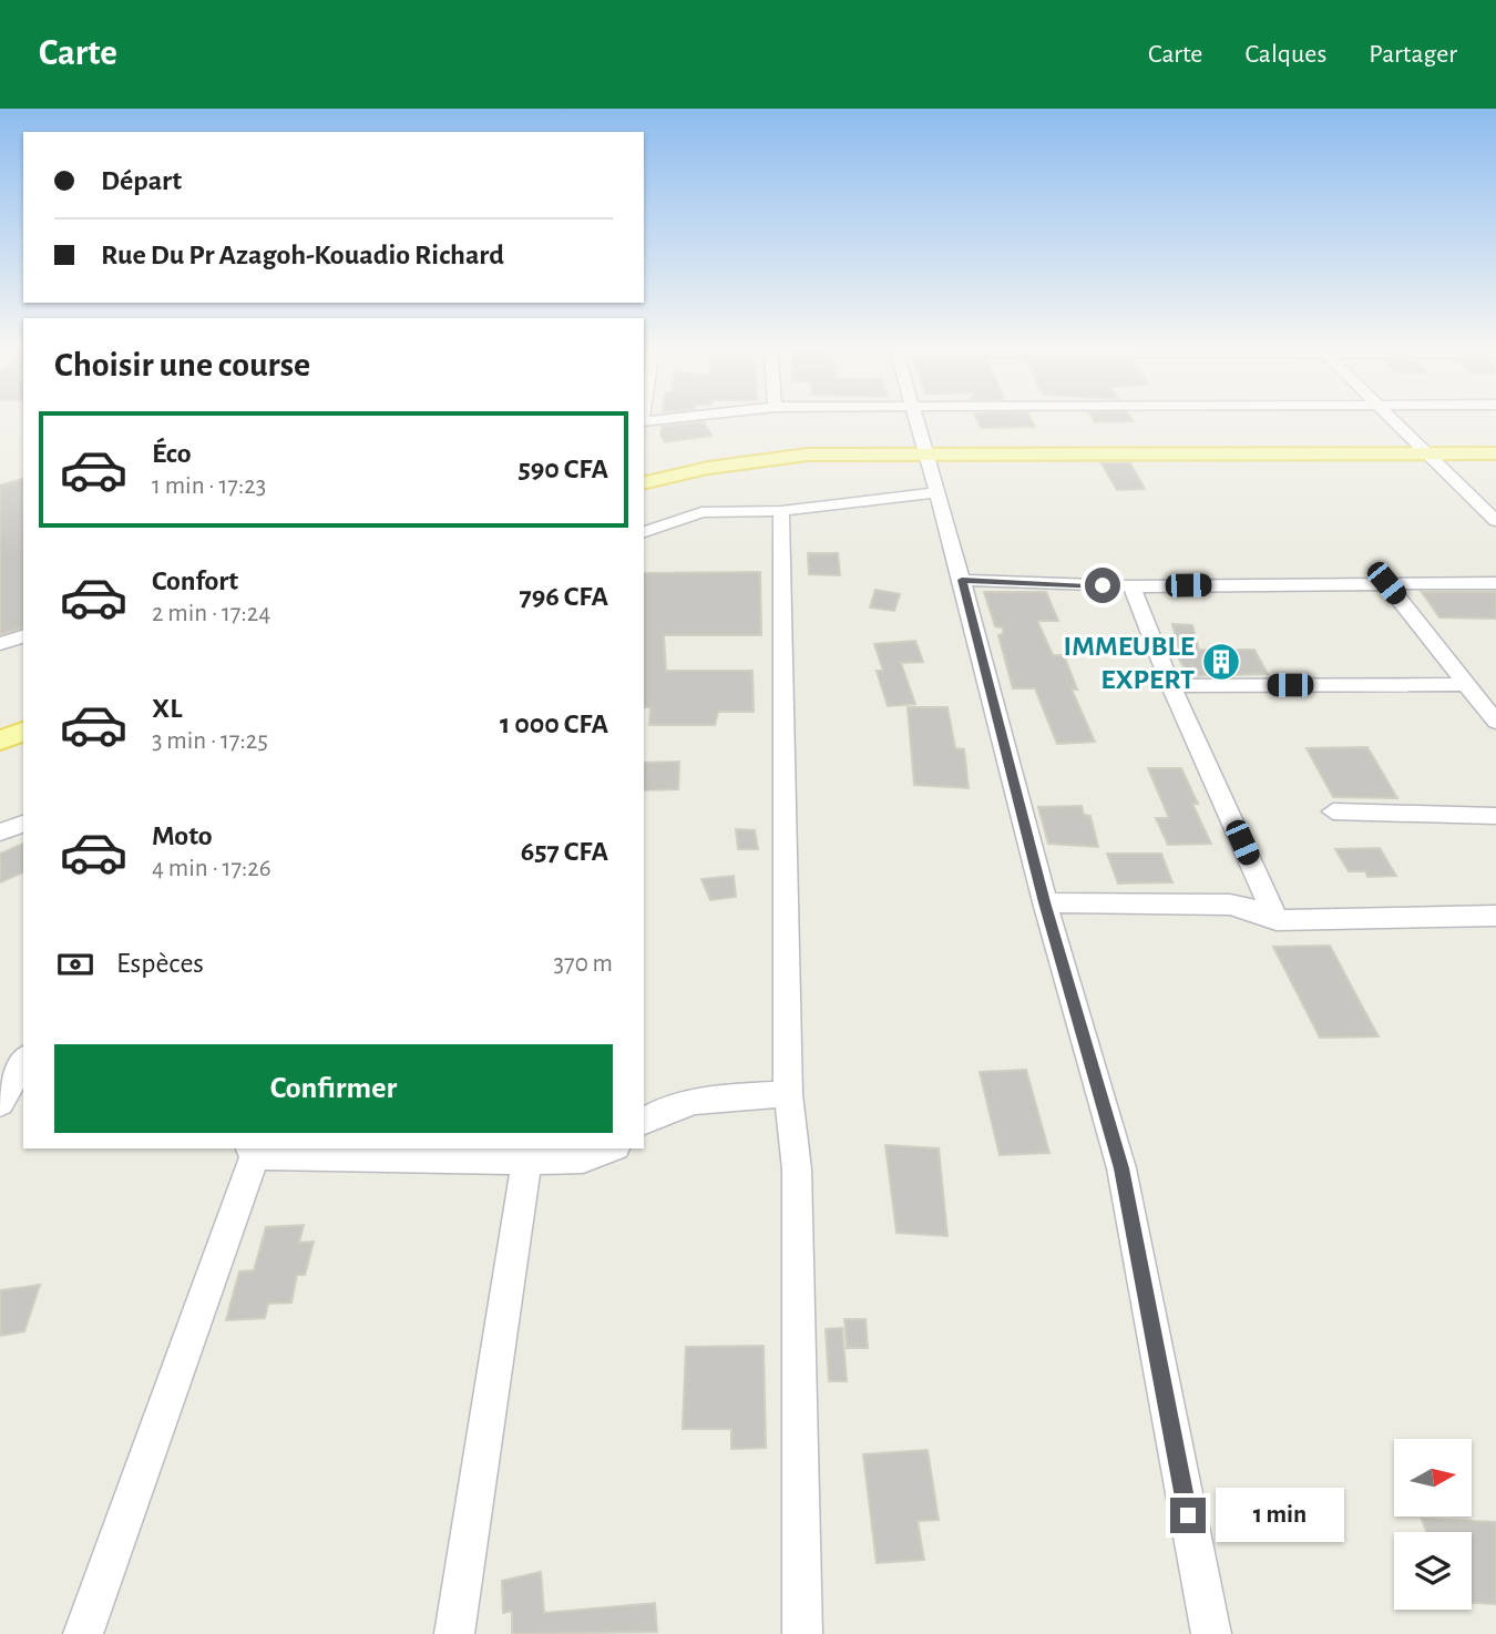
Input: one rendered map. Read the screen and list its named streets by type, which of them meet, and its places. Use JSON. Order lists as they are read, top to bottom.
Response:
{
  "places": {
    "building": ["IMMEUBLE EXPERT"]
  },
  "north": "right",
  "page": {
    "header": "Carte",
    "nav": ["Carte", "Calques", "Partager"],
    "banner": ["Départ", "Rue Du Pr Azagoh-Kouadio Richard"],
    "heading": "Choisir une course",
    "list": [
      {
        "name": "Éco",
        "note": "1 min · 17:23",
        "value": "590 CFA"
      },
      {
        "name": "Confort",
        "note": "2 min · 17:24",
        "value": "796 CFA"
      },
      {
        "name": "XL",
        "note": "3 min · 17:25",
        "value": "1 000 CFA"
      },
      {
        "name": "Moto",
        "note": "4 min · 17:26",
        "value": "657 CFA"
      }
    ],
    "pay": ["Espèces", "370 m"],
    "buttons": "Confirmer",
    "bubble": "1 min"
  }
}
